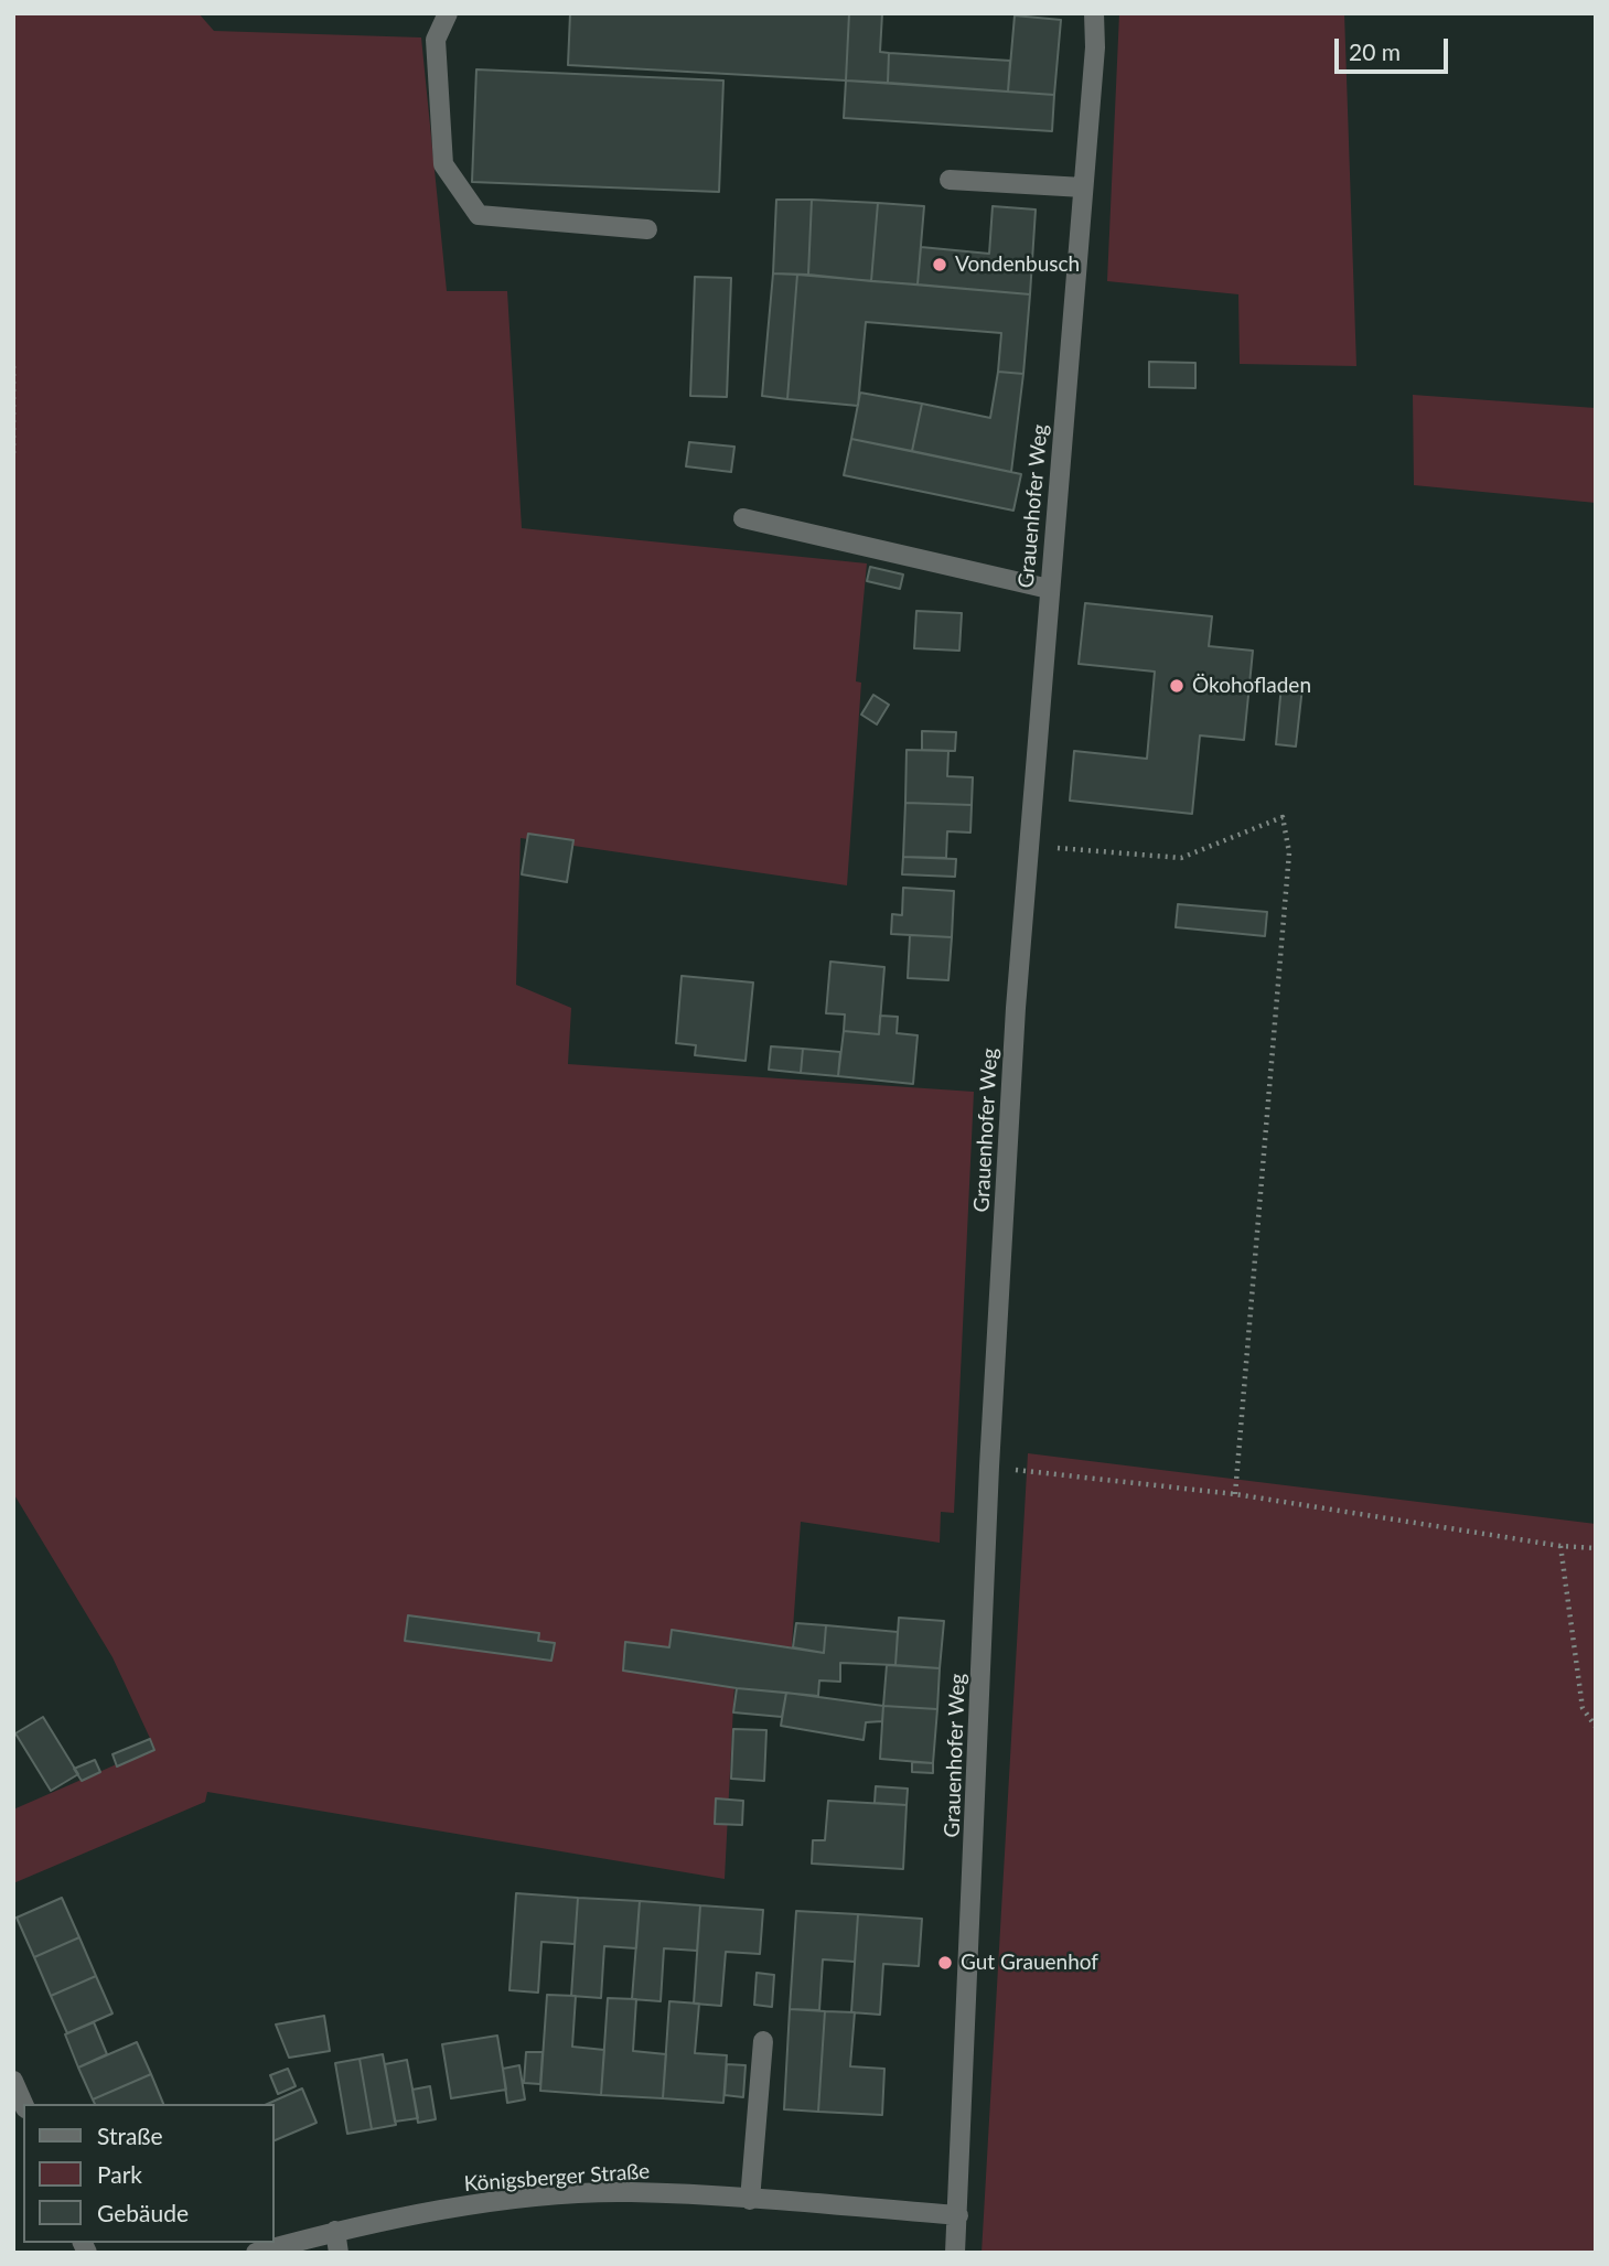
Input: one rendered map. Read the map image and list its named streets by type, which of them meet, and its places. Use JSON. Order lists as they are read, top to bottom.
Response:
{
  "streets": {
    "street": ["Grauenhofer Weg", "Königsberger Straße"]
  },
  "crossings": [
    ["Grauenhofer Weg", "Königsberger Straße"]
  ],
  "places": ["Vondenbusch", "Ökohofladen", "Gut Grauenhof"],
  "legend": ["Straße", "Park", "Gebäude"],
  "scale_bar": "20 m"
}
